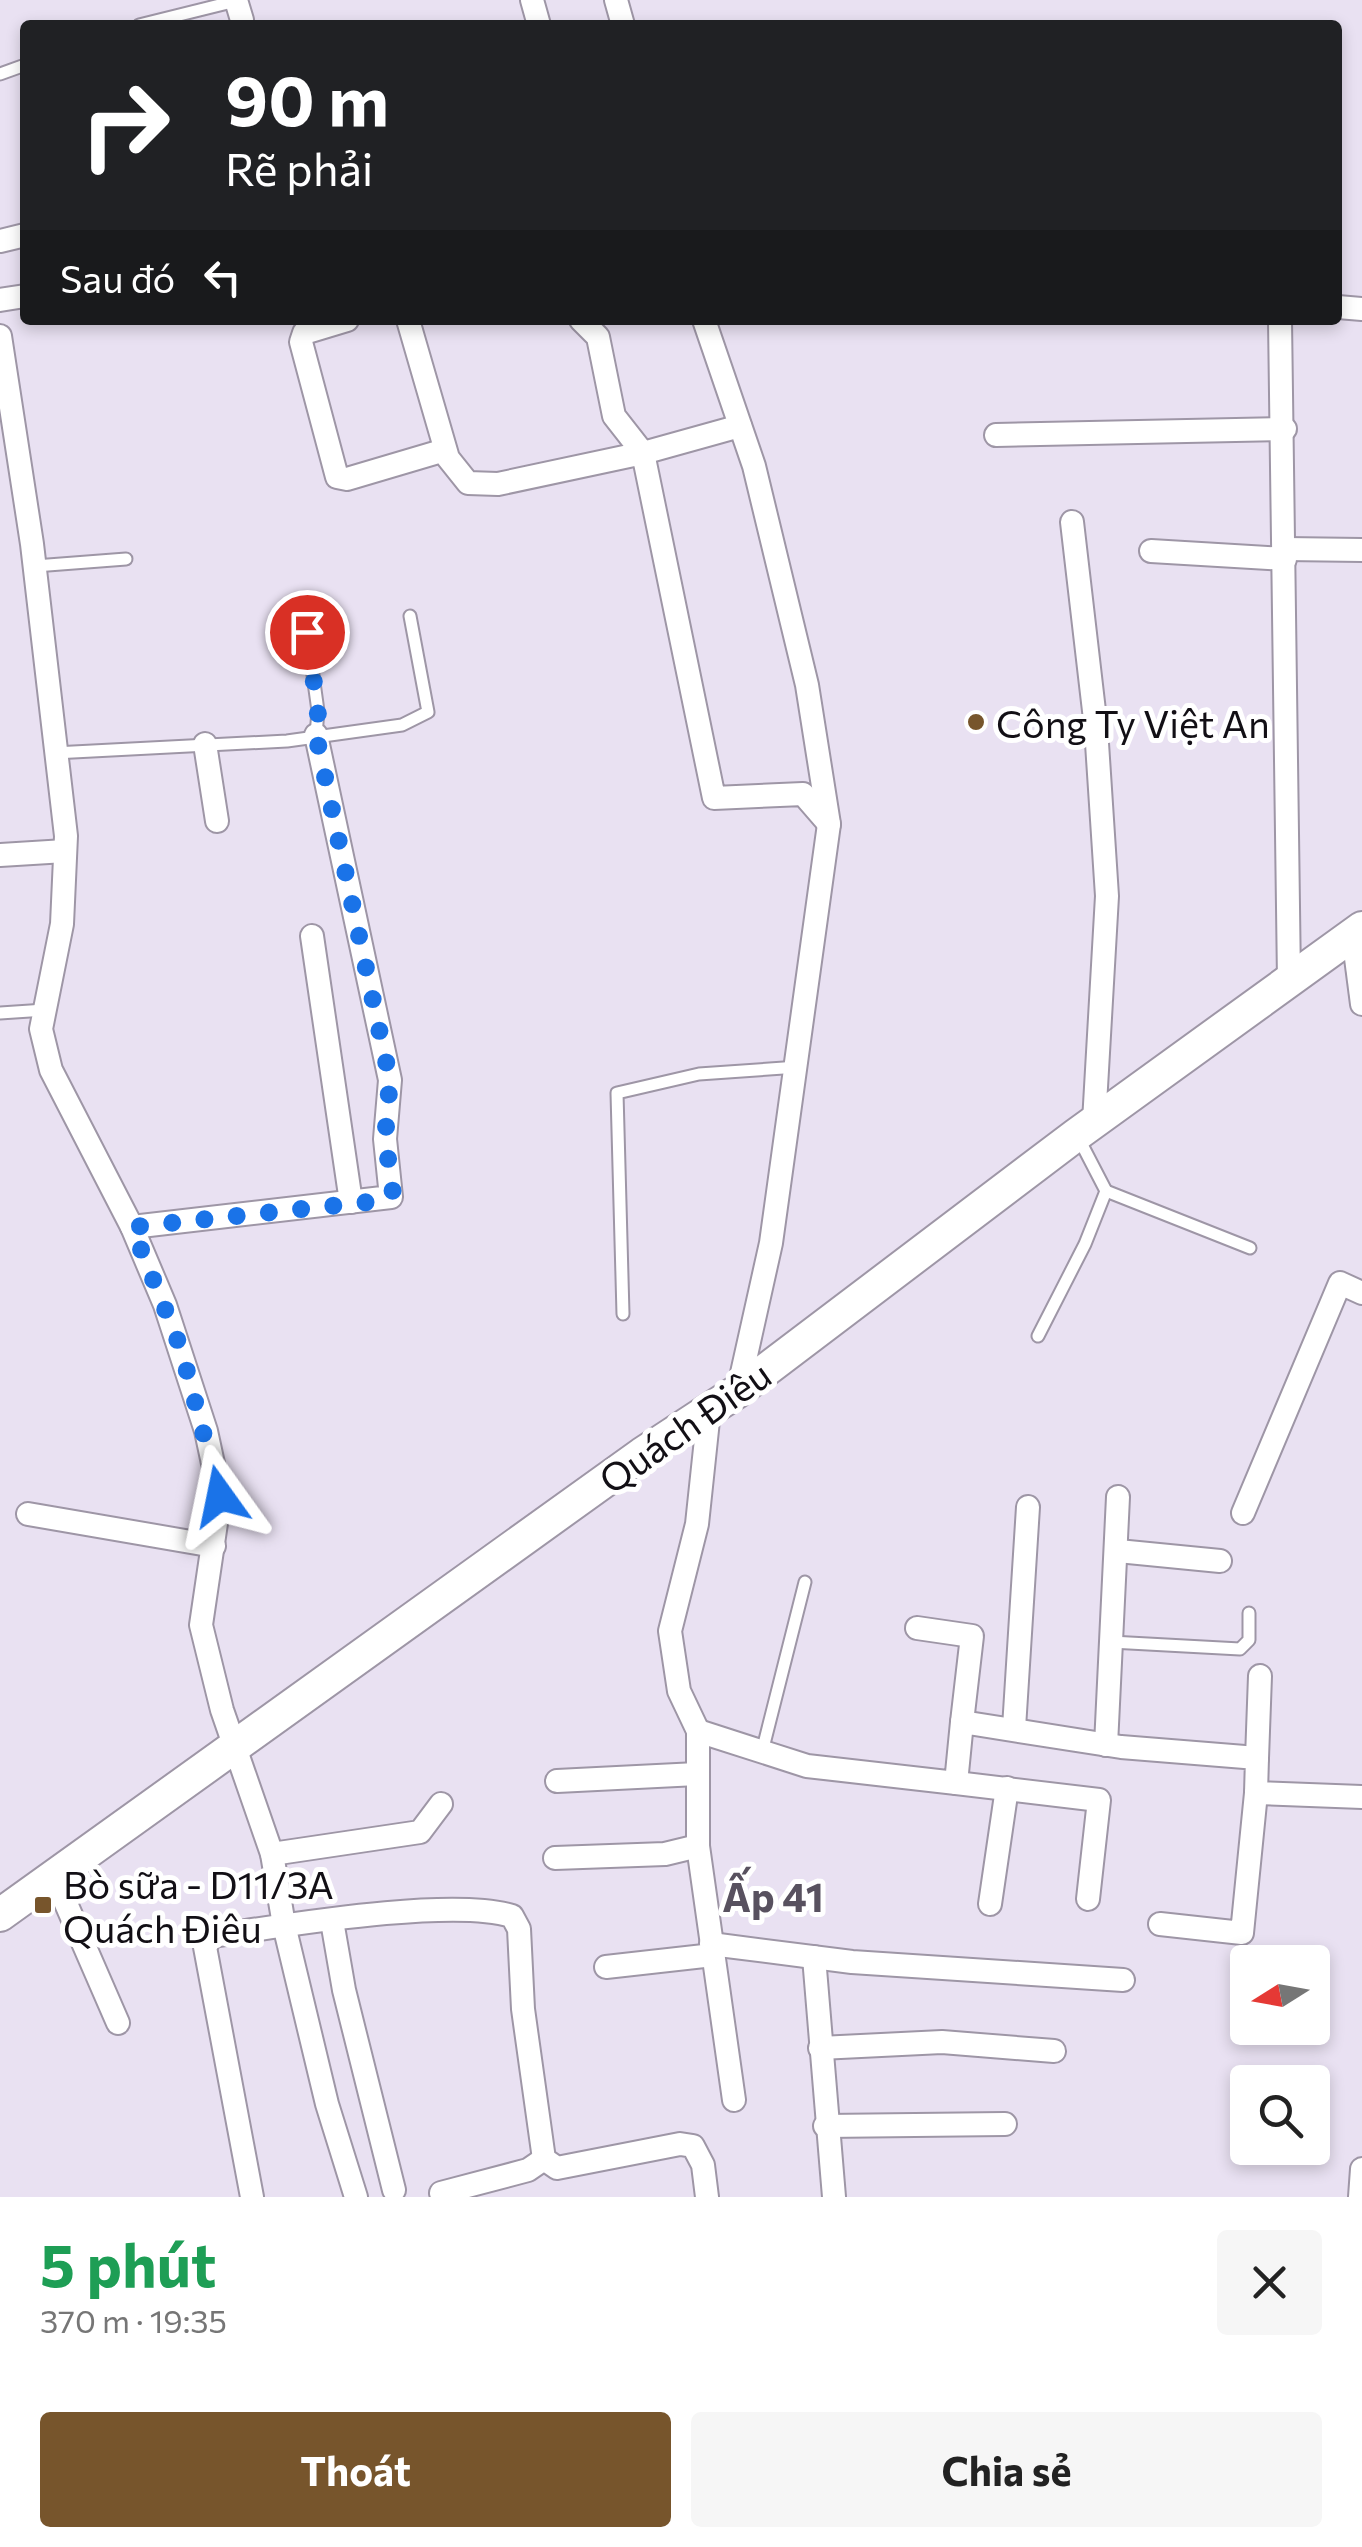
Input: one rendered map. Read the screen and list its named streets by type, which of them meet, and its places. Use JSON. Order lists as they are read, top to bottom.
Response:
{
  "streets": {
    "main road": ["Quách Điêu"]
  },
  "districts": ["Ấp 41"],
  "places": {
    "other": ["Công Ty Việt An"],
    "transit": ["Bò sữa - D11/3A Quách Điêu"]
  },
  "north": "left",
  "page": {
    "turn": ["90 m", "Rẽ phải"],
    "then": "Sau đó",
    "heading": ["5 phút", "370 m · 19:35"],
    "buttons": ["Thoát", "Chia sẻ"]
  }
}
